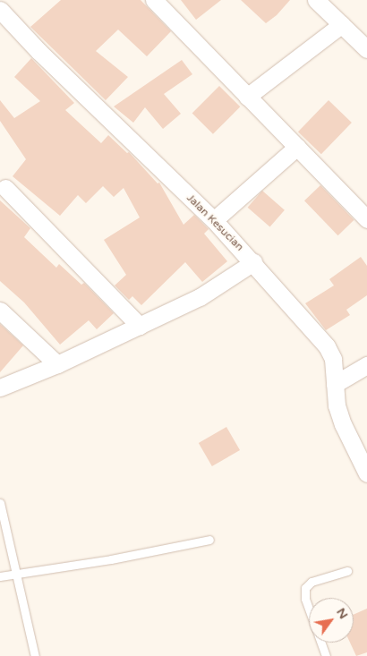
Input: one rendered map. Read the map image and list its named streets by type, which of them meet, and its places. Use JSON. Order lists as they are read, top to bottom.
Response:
{
  "streets": {
    "street": ["Jalan Kesucian"]
  },
  "north": "top right"
}
